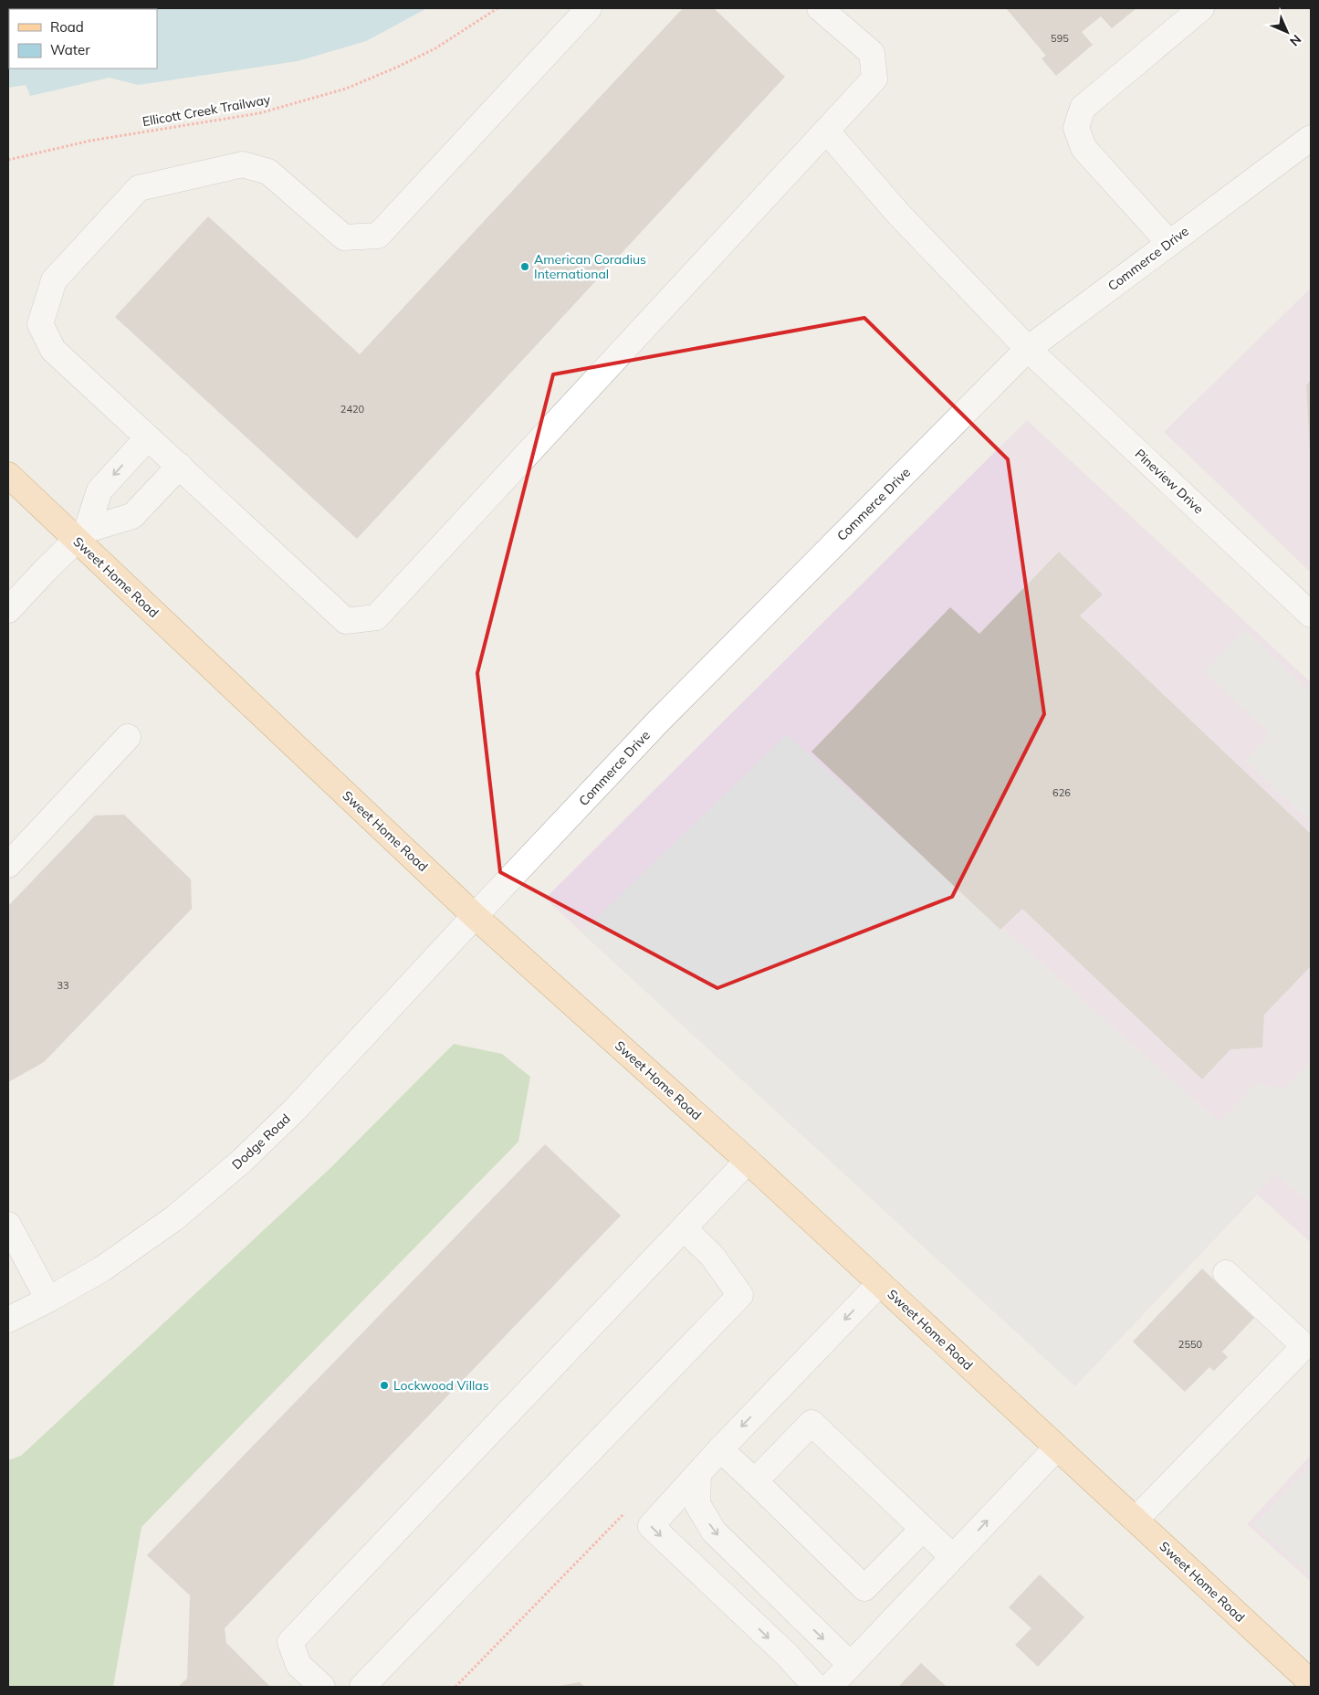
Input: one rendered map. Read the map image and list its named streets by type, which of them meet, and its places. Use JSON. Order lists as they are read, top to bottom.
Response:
{
  "streets": {
    "main road": ["Sweet Home Road"],
    "street": ["Commerce Drive", "Pineview Drive", "Dodge Road"],
    "path": ["Ellicott Creek Trailway"]
  },
  "crossings": [
    ["Commerce Drive", "Pineview Drive"],
    ["Commerce Drive", "Sweet Home Road"],
    ["Commerce Drive", "Dodge Road"],
    ["Sweet Home Road", "Dodge Road"]
  ],
  "places": ["American Coradius International", "Lockwood Villas"],
  "house_numbers": [
    "595",
    "2420",
    "626",
    "33",
    "2550"
  ],
  "legend": ["Road", "Water"],
  "north": "bottom right"
}
